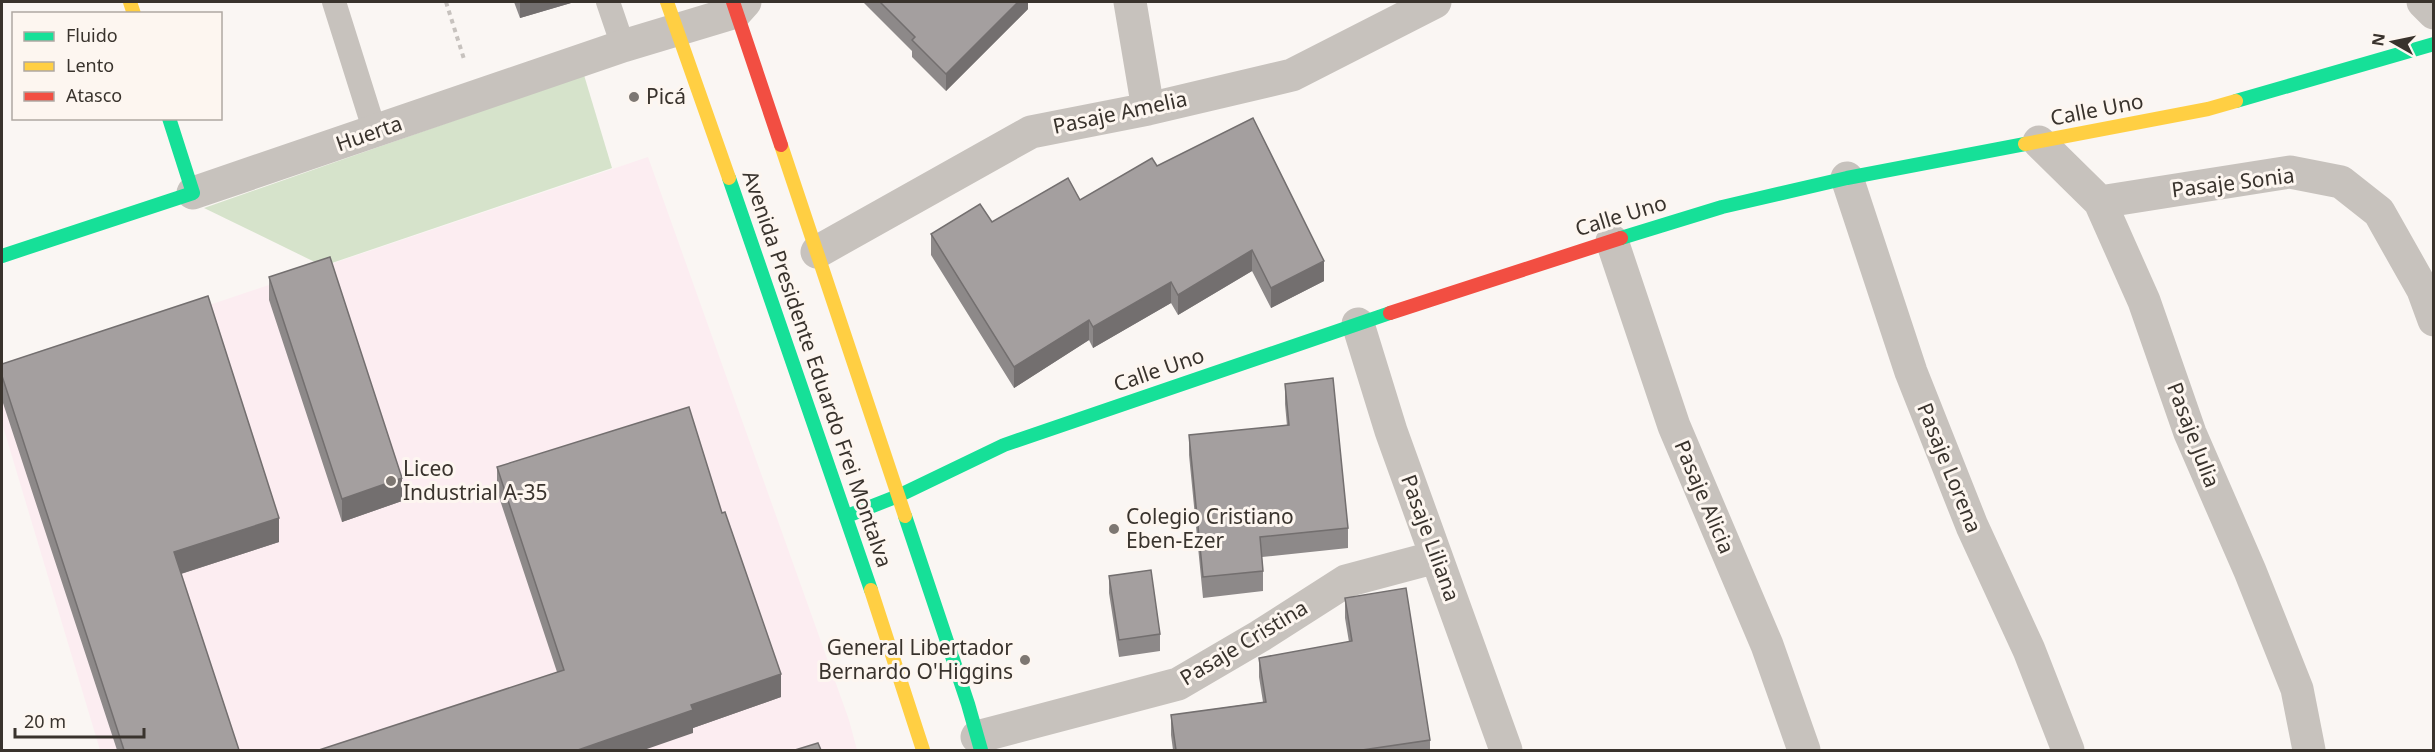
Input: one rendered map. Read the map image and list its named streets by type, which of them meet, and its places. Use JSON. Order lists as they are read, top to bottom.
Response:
{
  "streets": {
    "street": [
      "Calle Uno",
      "Pasaje Amelia",
      "Huerta",
      "Pasaje Sonia",
      "Avenida Presidente Eduardo Frei Montalva",
      "Pasaje Julia",
      "Pasaje Lorena",
      "Pasaje Alicia",
      "Pasaje Liliana",
      "Pasaje Cristina"
    ]
  },
  "crossings": [
    ["Calle Uno", "Avenida Presidente Eduardo Frei Montalva"],
    ["Calle Uno", "Pasaje Julia"],
    ["Calle Uno", "Pasaje Lorena"],
    ["Calle Uno", "Pasaje Alicia"],
    ["Calle Uno", "Pasaje Liliana"],
    ["Pasaje Amelia", "Avenida Presidente Eduardo Frei Montalva"],
    ["Huerta", "Avenida Presidente Eduardo Frei Montalva"],
    ["Pasaje Sonia", "Pasaje Julia"],
    ["Avenida Presidente Eduardo Frei Montalva", "Pasaje Cristina"],
    ["Pasaje Liliana", "Pasaje Cristina"]
  ],
  "places": [
    "Picá",
    "Liceo Industrial A-35",
    "Colegio Cristiano Eben-Ezer",
    "General Libertador Bernardo O'Higgins"
  ],
  "legend": ["Fluido", "Lento", "Atasco"],
  "scale_bar": "20 m",
  "north": "left"
}
